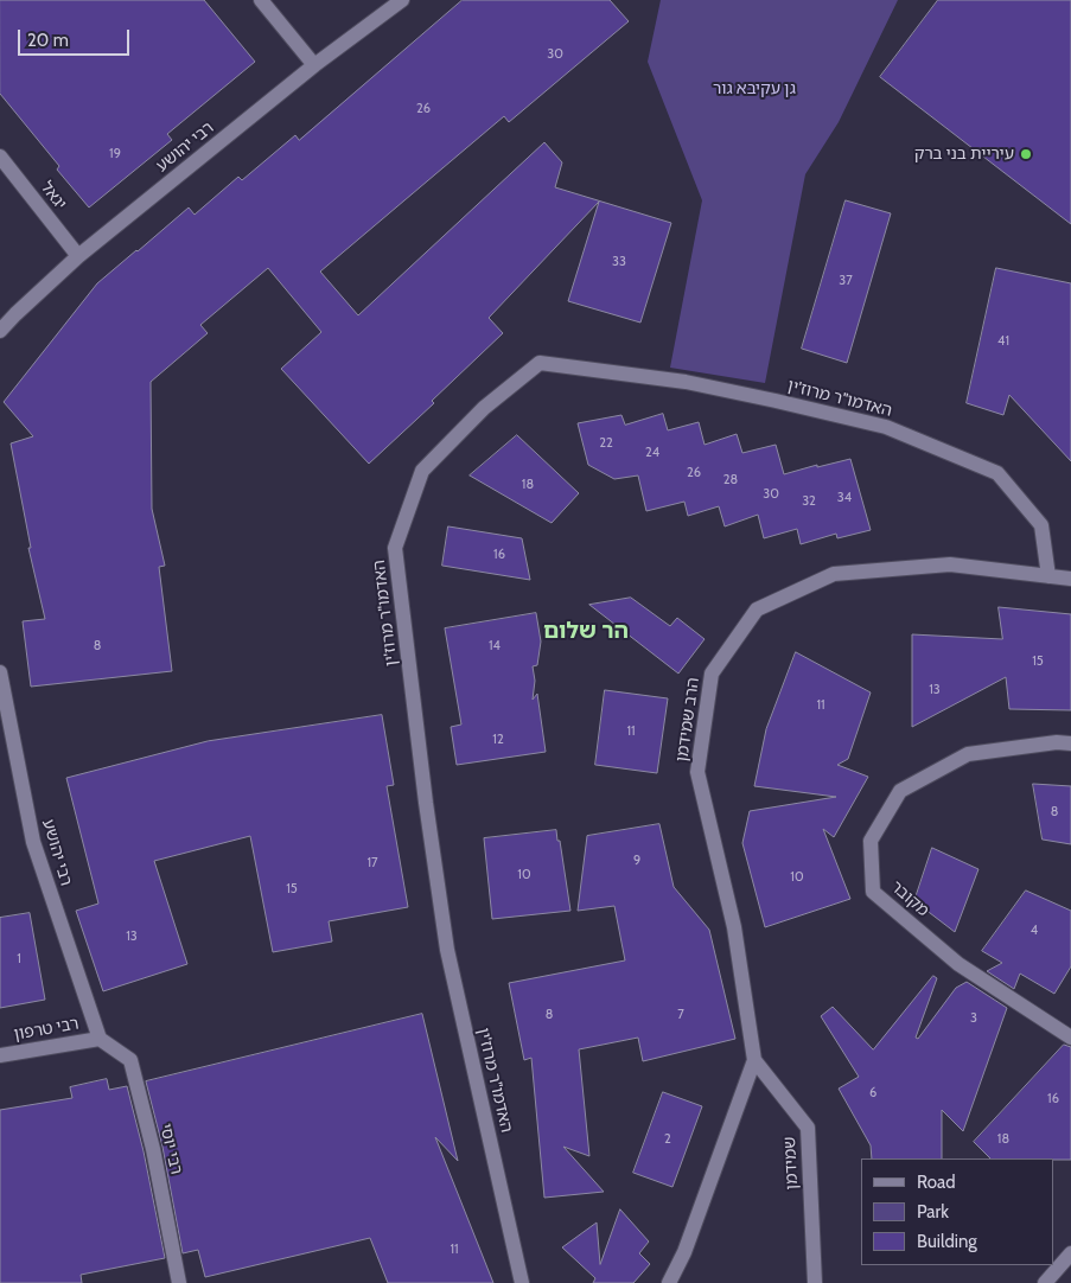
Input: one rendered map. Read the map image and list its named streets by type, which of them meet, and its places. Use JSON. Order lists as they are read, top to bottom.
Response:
{
  "streets": {
    "street": [
      "רבי יהושע",
      "יגאל",
      "האדמו\"ר מרוז'ין",
      "הרב שמידמן",
      "מקובר",
      "רבי טרפון",
      "רבי יוסי",
      "שמידמן"
    ]
  },
  "crossings": [
    ["רבי יהושע", "יגאל"],
    ["רבי יהושע", "רבי טרפון"],
    ["רבי יהושע", "רבי יוסי"],
    ["האדמו\"ר מרוז'ין", "הרב שמידמן"],
    ["הרב שמידמן", "שמידמן"],
    ["רבי טרפון", "רבי יוסי"]
  ],
  "districts": ["הר שלום"],
  "parks": ["גן עקיבא גור"],
  "places": ["עיריית בני ברק"],
  "house_numbers": [
    "30",
    "26",
    "19",
    "33",
    "37",
    "41",
    "22",
    "24",
    "26",
    "28",
    "18",
    "30",
    "34",
    "32",
    "16",
    "8",
    "14",
    "15",
    "13",
    "11",
    "11",
    "12",
    "8",
    "9",
    "17",
    "10",
    "10",
    "15",
    "4",
    "13",
    "1",
    "8",
    "7",
    "3",
    "6",
    "16",
    "2",
    "18",
    "11"
  ],
  "legend": ["Road", "Park", "Building"],
  "scale_bar": "20 m"
}
